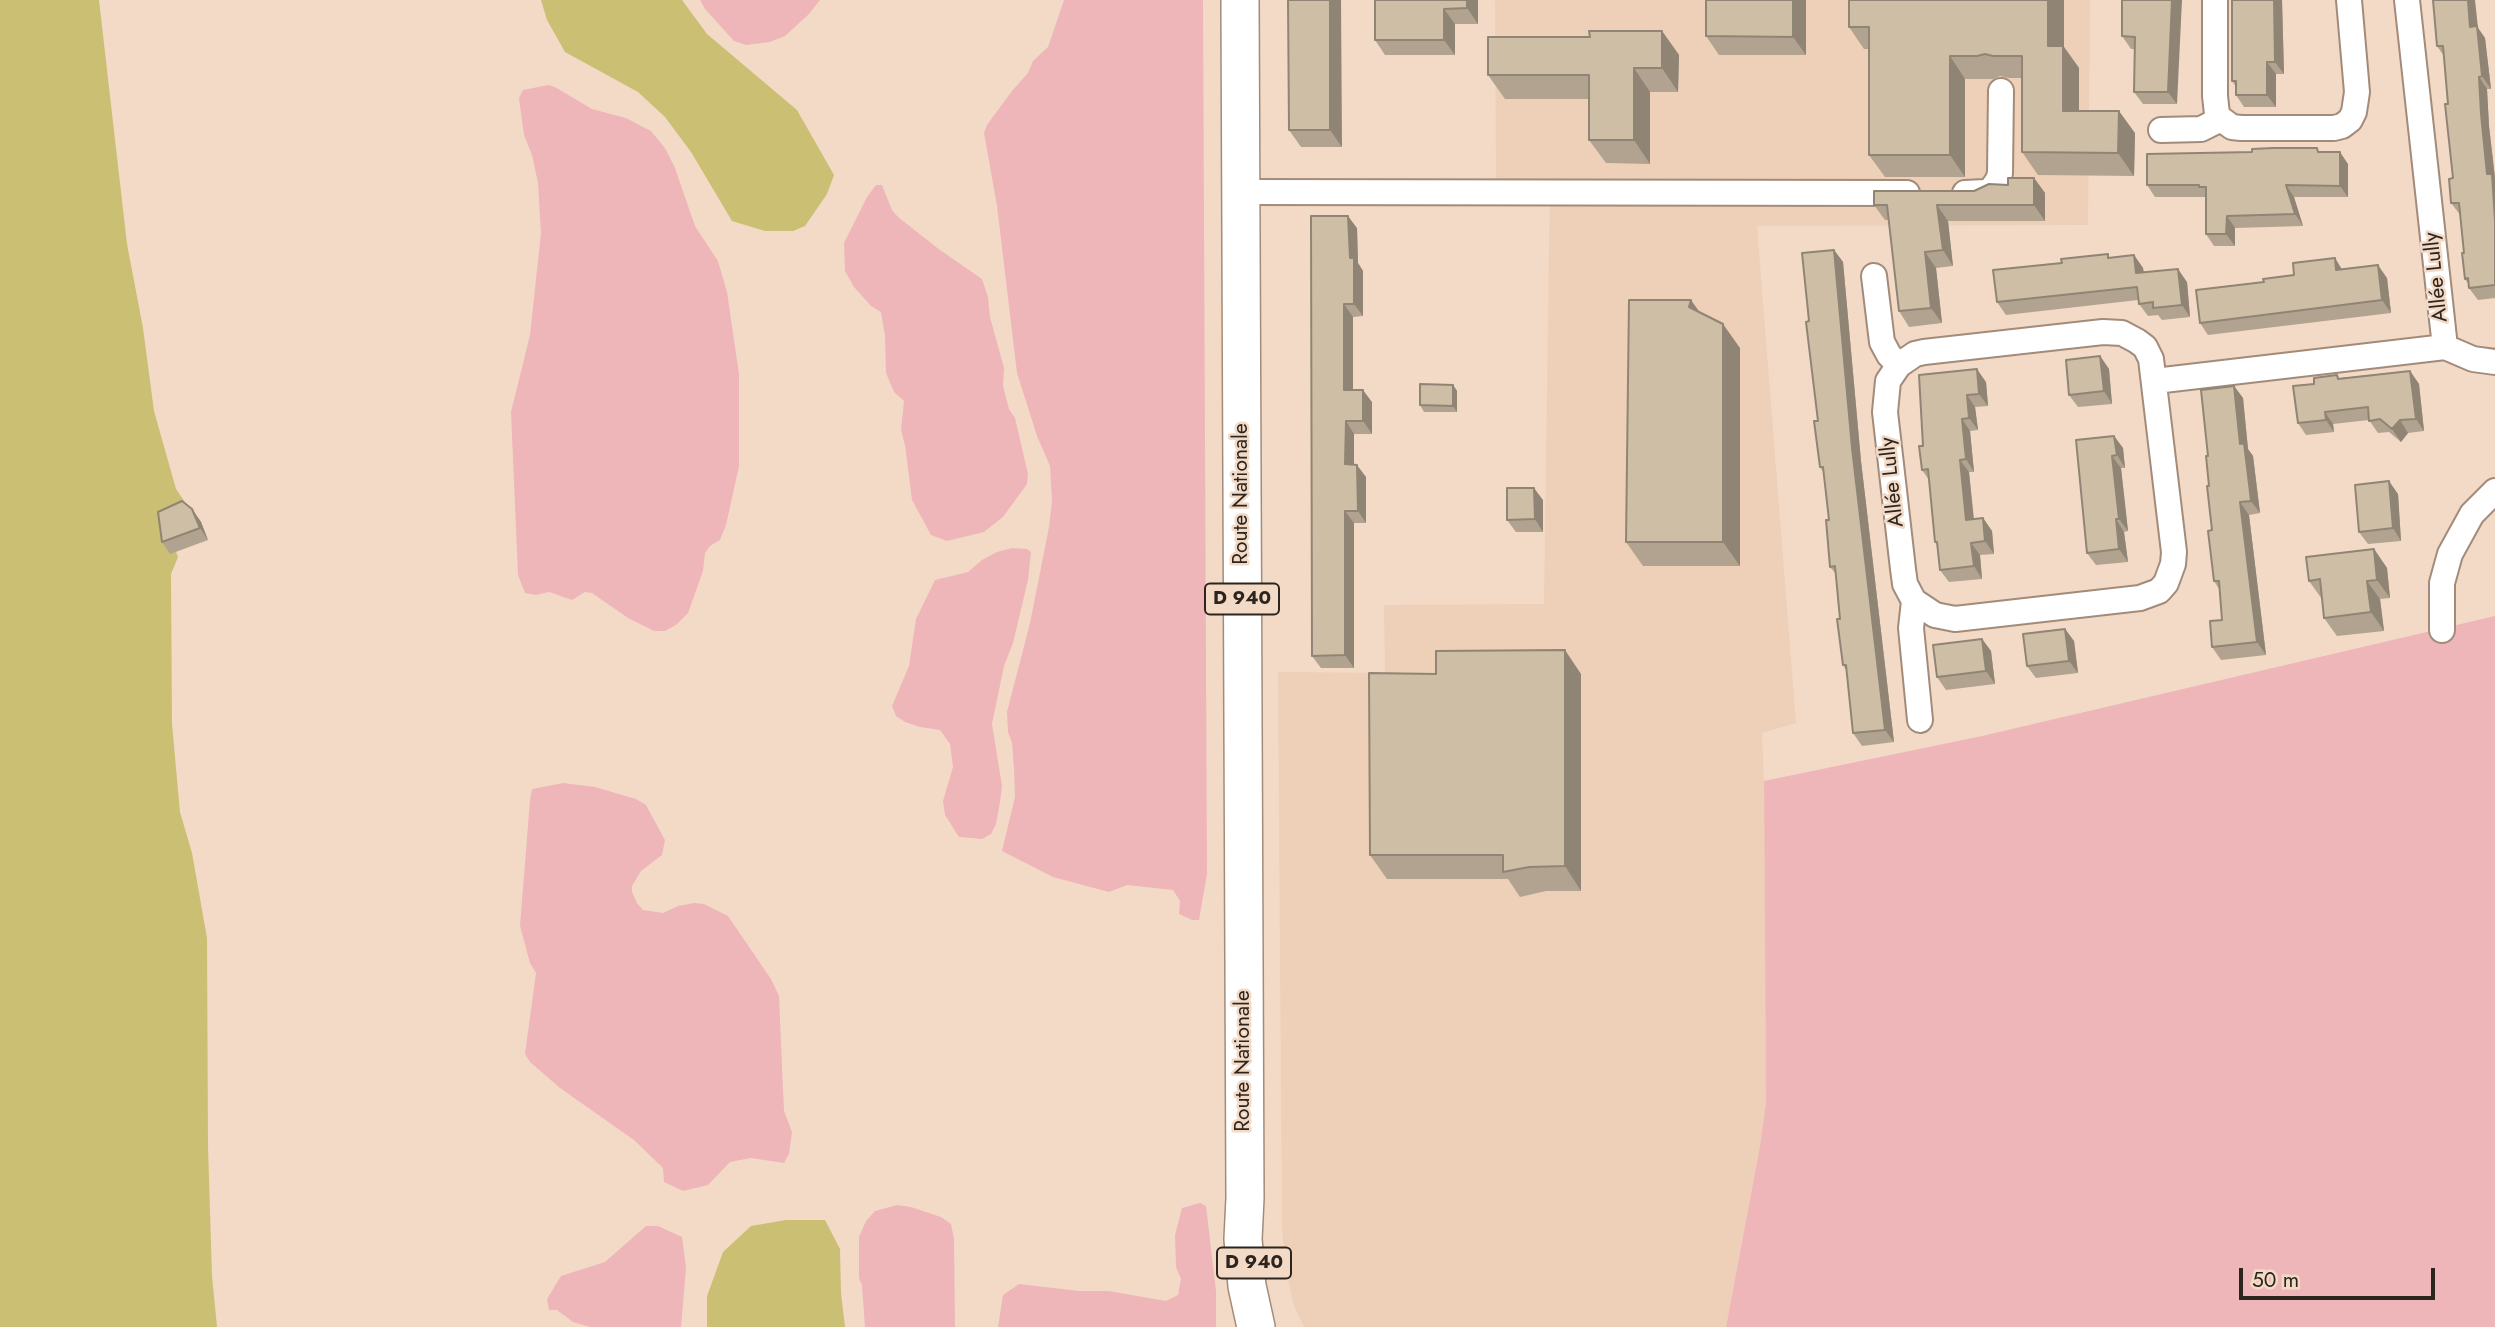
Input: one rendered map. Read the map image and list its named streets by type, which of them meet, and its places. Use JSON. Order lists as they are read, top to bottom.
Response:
{
  "streets": {
    "main road": ["Route Nationale", "D 940"],
    "street": ["Allée Lully"]
  },
  "crossings": [
    ["Route Nationale", "D 940"]
  ],
  "scale_bar": "50 m"
}
